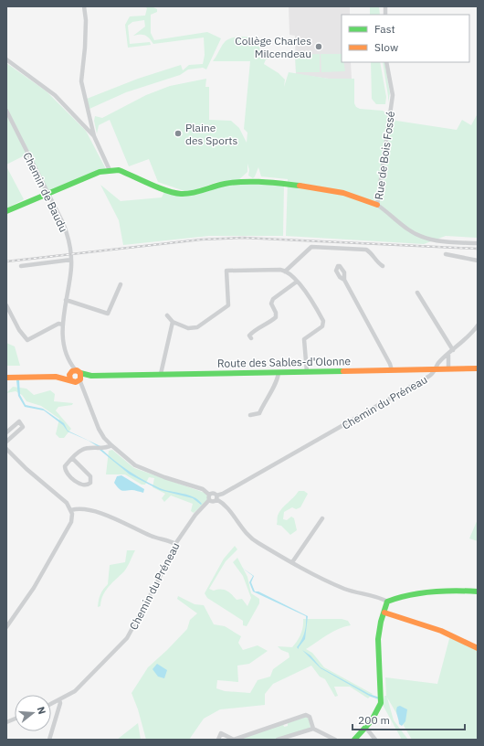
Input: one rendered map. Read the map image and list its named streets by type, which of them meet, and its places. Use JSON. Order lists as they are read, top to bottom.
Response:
{
  "streets": {
    "street": [
      "Rue de Bois Fossé",
      "Chemin de Baudu",
      "Route des Sables-d'Olonne",
      "Chemin du Préneau"
    ]
  },
  "crossings": [
    ["Chemin de Baudu", "Route des Sables-d'Olonne"],
    ["Route des Sables-d'Olonne", "Chemin du Préneau"]
  ],
  "places": ["Collège Charles Milcendeau", "Plaine des Sports"],
  "legend": ["Fast", "Slow"],
  "scale_bar": "200 m",
  "north": "right"
}
